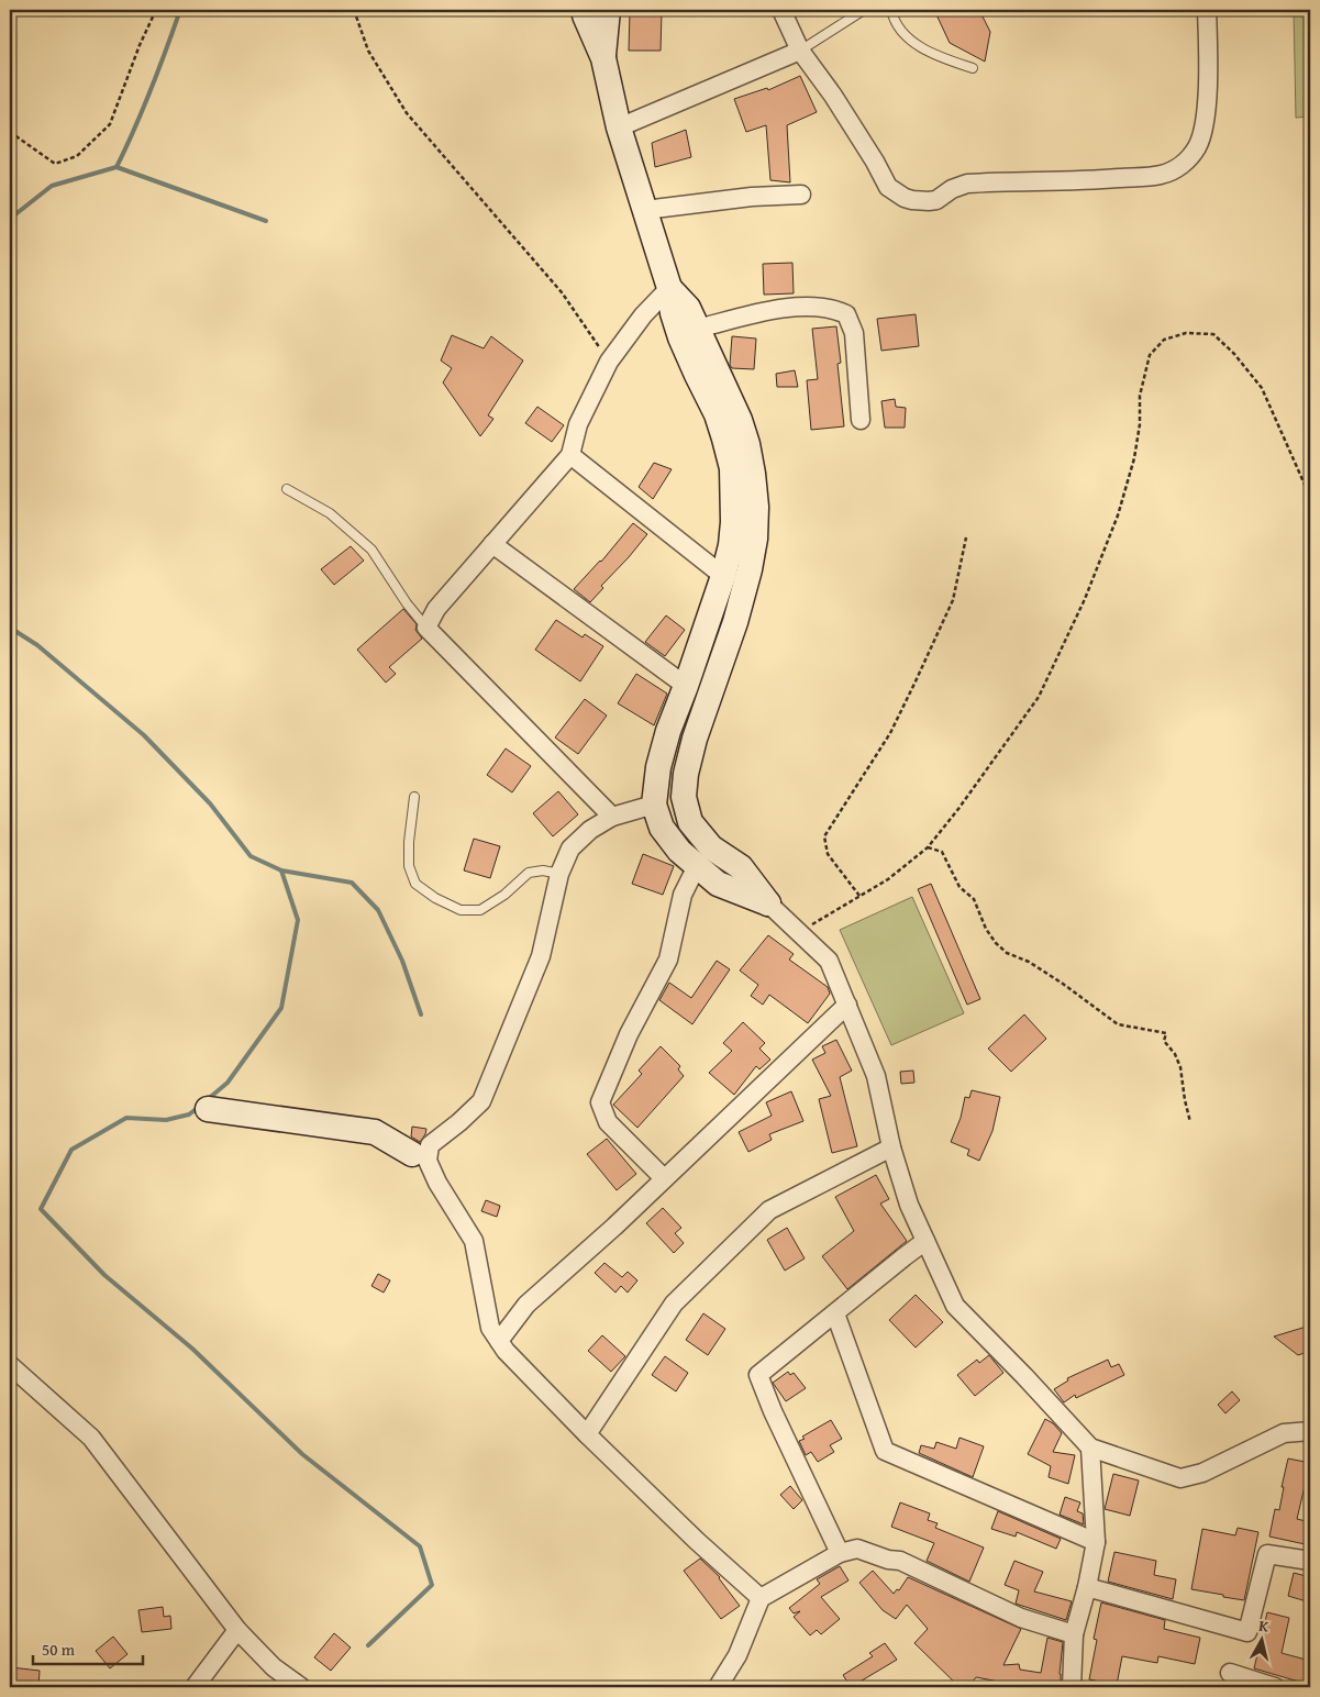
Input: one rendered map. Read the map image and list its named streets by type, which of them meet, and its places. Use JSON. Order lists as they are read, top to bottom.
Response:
{
  "scale_bar": "50 m",
  "north": "top"
}
